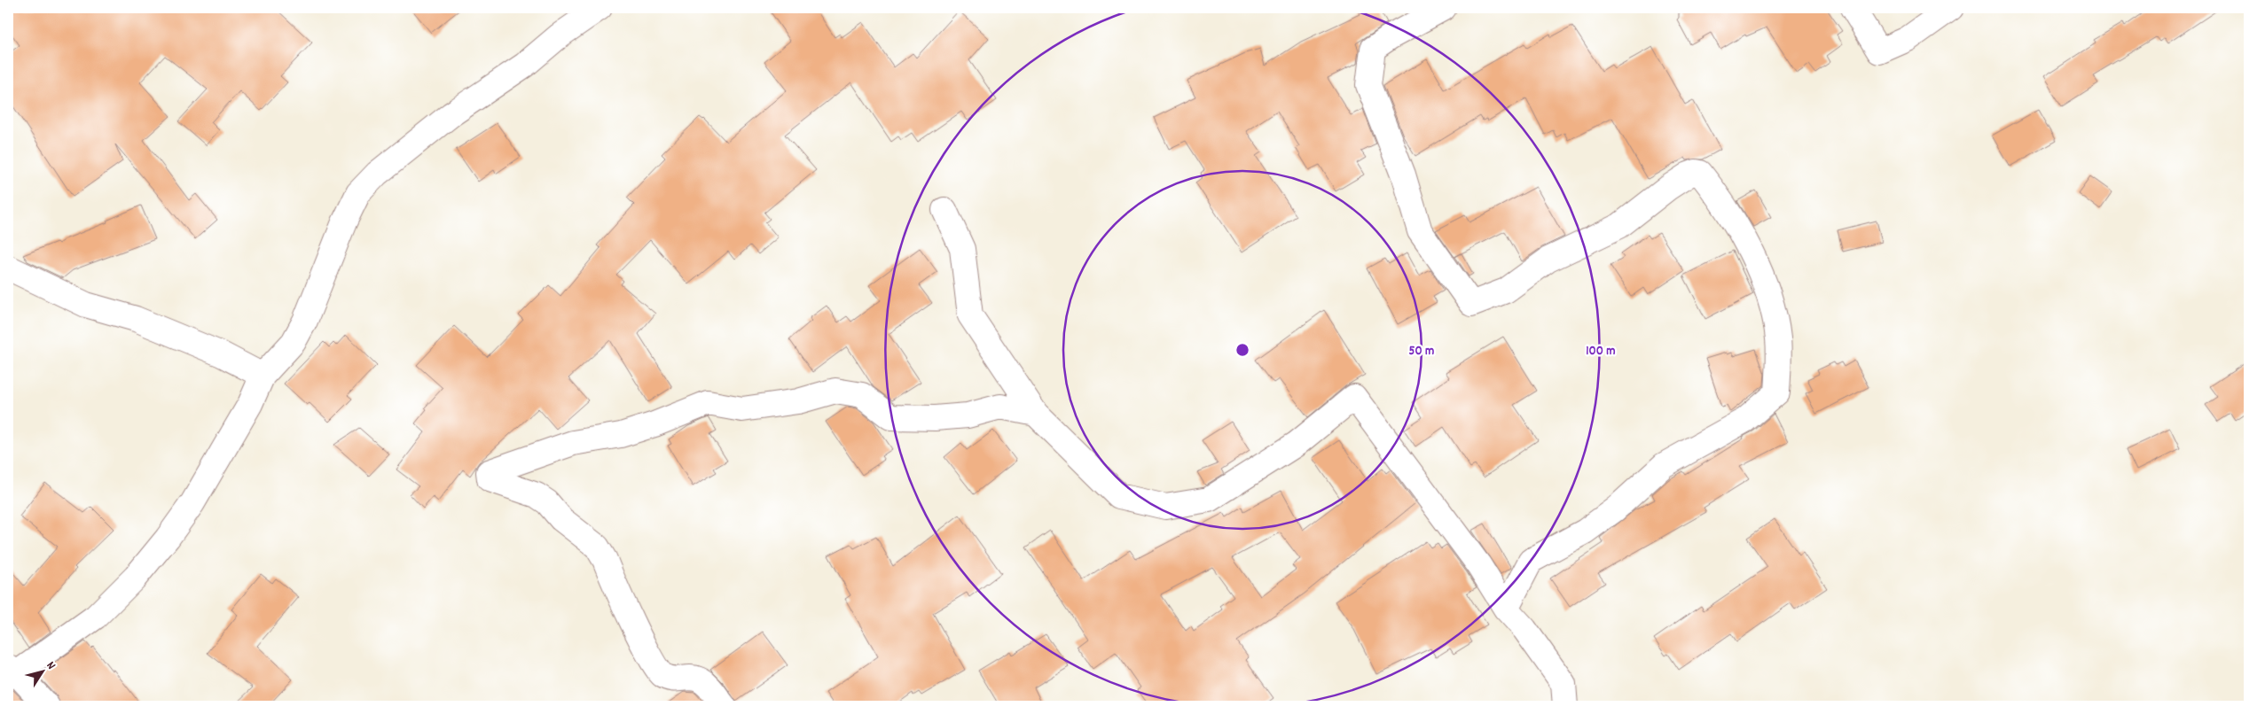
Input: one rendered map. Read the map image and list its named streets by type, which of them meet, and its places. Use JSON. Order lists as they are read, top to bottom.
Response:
{
  "north": "top right",
  "rings": ["50 m", "100 m"]
}
